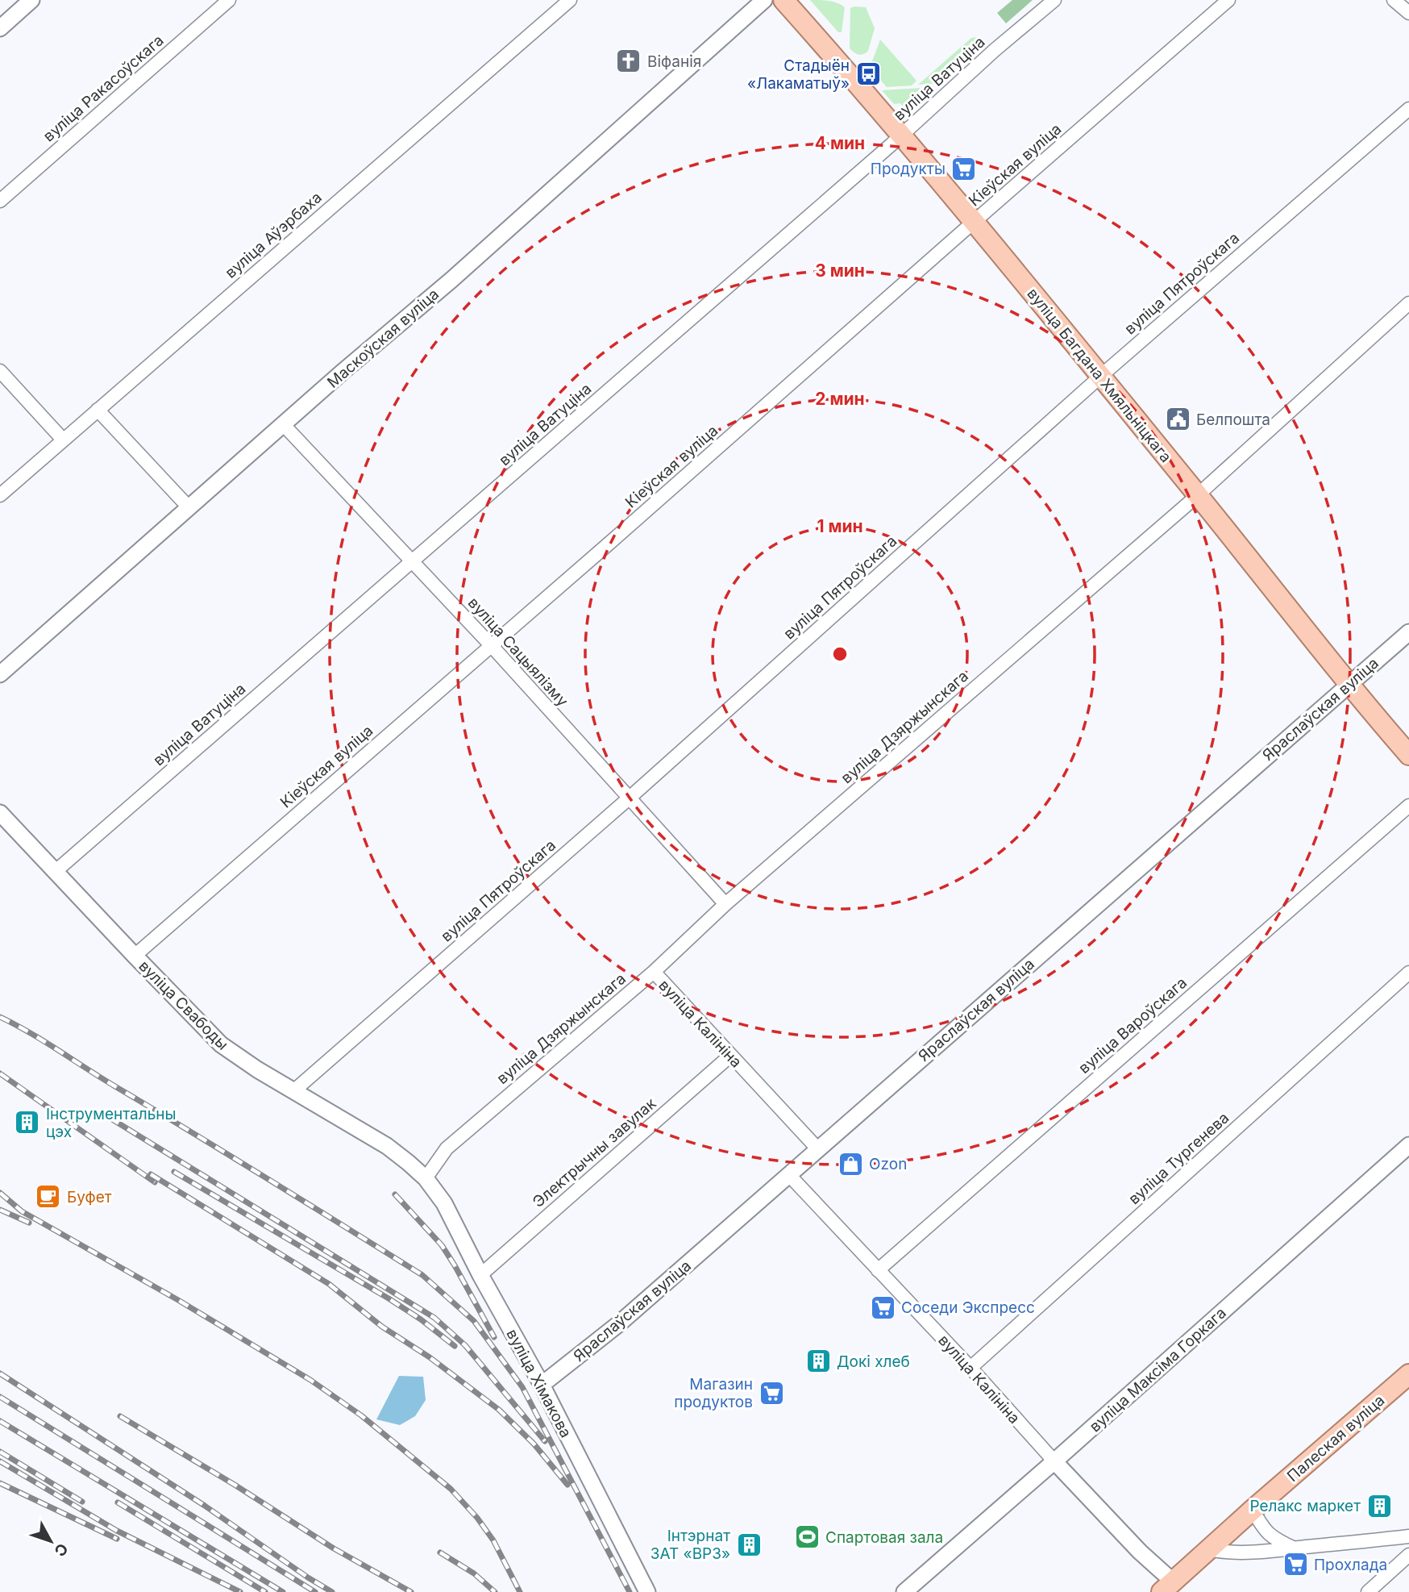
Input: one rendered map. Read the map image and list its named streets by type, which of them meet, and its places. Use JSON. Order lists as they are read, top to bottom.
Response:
{
  "streets": {
    "main road": ["вуліца Багдана Хмяльніцкага", "Палеская вуліца"],
    "street": [
      "вуліца Ватуціна",
      "вуліца Ракасоўскага",
      "Кіеўская вуліца",
      "вуліца Аўэрбаха",
      "вуліца Пятроўскага",
      "Маскоўская вуліца",
      "вуліца Сацыялізму",
      "Яраслаўская вуліца",
      "вуліца Дзяржынскага",
      "вуліца Свабоды",
      "вуліца Калініна",
      "вуліца Вароўскага",
      "Электрычны завулак",
      "вуліца Тургенева",
      "вуліца Максіма Горкага",
      "вуліца Хімакова"
    ]
  },
  "crossings": [
    ["вуліца Ватуціна", "вуліца Багдана Хмяльніцкага"],
    ["вуліца Ватуціна", "вуліца Сацыялізму"],
    ["вуліца Ватуціна", "вуліца Свабоды"],
    ["Кіеўская вуліца", "вуліца Багдана Хмяльніцкага"],
    ["Кіеўская вуліца", "вуліца Сацыялізму"],
    ["Кіеўская вуліца", "вуліца Свабоды"],
    ["вуліца Пятроўскага", "вуліца Багдана Хмяльніцкага"],
    ["вуліца Пятроўскага", "вуліца Сацыялізму"],
    ["вуліца Пятроўскага", "вуліца Свабоды"],
    ["Маскоўская вуліца", "вуліца Сацыялізму"],
    ["вуліца Багдана Хмяльніцкага", "Яраслаўская вуліца"],
    ["вуліца Багдана Хмяльніцкага", "вуліца Дзяржынскага"],
    ["вуліца Сацыялізму", "вуліца Дзяржынскага"],
    ["Яраслаўская вуліца", "вуліца Калініна"],
    ["Яраслаўская вуліца", "вуліца Хімакова"],
    ["вуліца Дзяржынскага", "вуліца Свабоды"],
    ["вуліца Дзяржынскага", "вуліца Калініна"],
    ["вуліца Дзяржынскага", "вуліца Хімакова"],
    ["вуліца Свабоды", "вуліца Хімакова"],
    ["вуліца Калініна", "вуліца Вароўскага"],
    ["вуліца Калініна", "Электрычны завулак"],
    ["вуліца Калініна", "вуліца Тургенева"],
    ["вуліца Калініна", "вуліца Максіма Горкага"],
    ["вуліца Калініна", "Палеская вуліца"],
    ["Электрычны завулак", "вуліца Хімакова"]
  ],
  "places": {
    "church": ["Віфанія"],
    "bus stop": ["Стадыён «Лакаматыў»"],
    "supermarket": [
      "Продукты",
      "Соседи Экспресс",
      "Магазин продуктов",
      "Прохлада"
    ],
    "public building": ["Белпошта"],
    "building": [
      "Інструментальны цэх",
      "Докі хлеб",
      "Релакс маркет",
      "Інтэрнат ЗАТ «ВРЗ»"
    ],
    "shop": ["Ozon"],
    "cafe": ["Буфет"],
    "sports": ["Спартовая зала"]
  },
  "north": "bottom right",
  "rings": [
    "4 мин",
    "3 мин",
    "2 мин",
    "1 мин"
  ]
}
